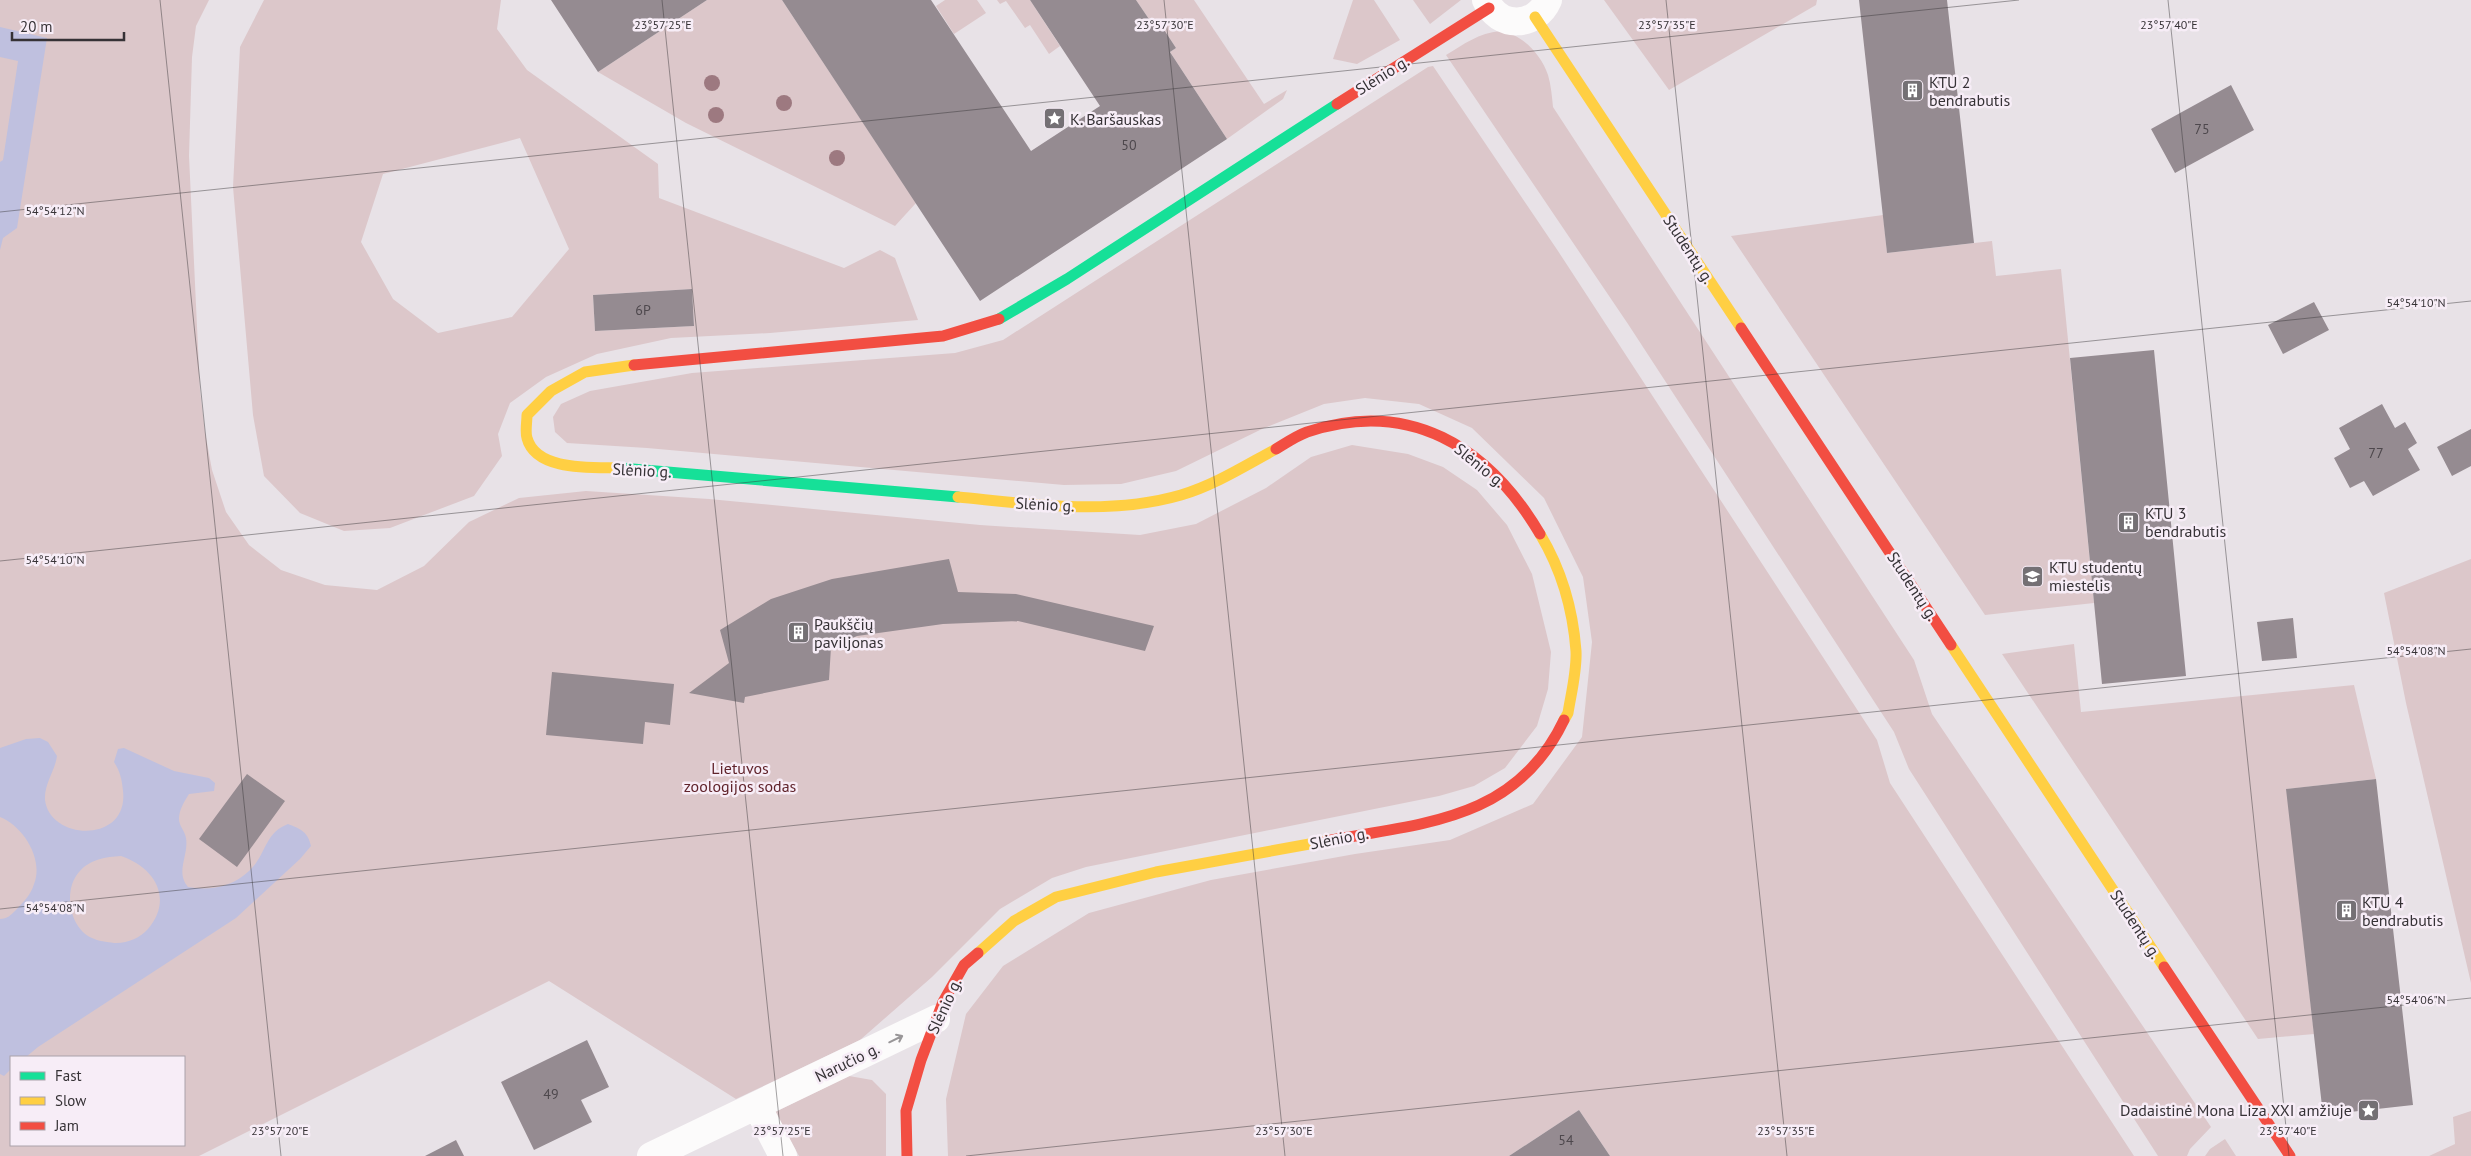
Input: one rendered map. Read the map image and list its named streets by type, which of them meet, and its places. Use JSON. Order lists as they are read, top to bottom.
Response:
{
  "streets": {
    "street": ["Slėnio g.", "Studentų g.", "Naručio g."]
  },
  "crossings": [
    ["Slėnio g.", "Naručio g."]
  ],
  "one_way": ["Naručio g."],
  "parks": ["Lietuvos zoologijos sodas"],
  "places": {
    "building": [
      "KTU 2 bendrabutis",
      "KTU 3 bendrabutis",
      "Paukščių paviljonas",
      "KTU 4 bendrabutis"
    ],
    "place": ["K. Baršauskas", "Dadaistinė Mona Liza XXI amžiuje"],
    "school or university": ["KTU studentų miestelis"]
  },
  "house_numbers": [
    "75",
    "50",
    "6P",
    "77",
    "49",
    "54"
  ],
  "legend": ["Fast", "Slow", "Jam"],
  "scale_bar": "20 m",
  "coordinates": [
    "23°57'25\"E",
    "23°57'30\"E",
    "23°57'35\"E",
    "23°57'40\"E",
    "54°54'12\"N",
    "54°54'10\"N",
    "54°54'08\"N",
    "54°54'06\"N",
    "23°57'20\"E"
  ]
}
